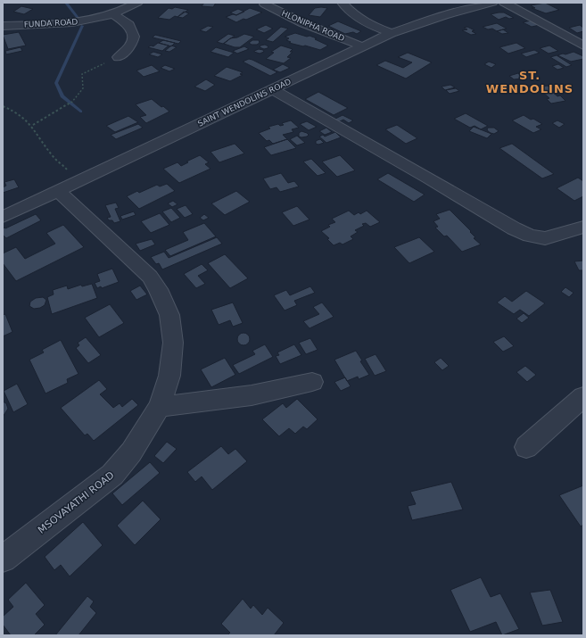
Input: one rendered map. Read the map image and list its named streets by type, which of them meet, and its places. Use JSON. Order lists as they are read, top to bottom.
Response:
{
  "streets": {
    "street": [
      "FUNDA ROAD",
      "HLONIPHA ROAD",
      "SAINT WENDOLINS ROAD",
      "MSOVAYATHI ROAD"
    ]
  },
  "crossings": [
    ["HLONIPHA ROAD", "SAINT WENDOLINS ROAD"],
    ["SAINT WENDOLINS ROAD", "MSOVAYATHI ROAD"]
  ],
  "districts": ["ST. WENDOLINS"]
}
